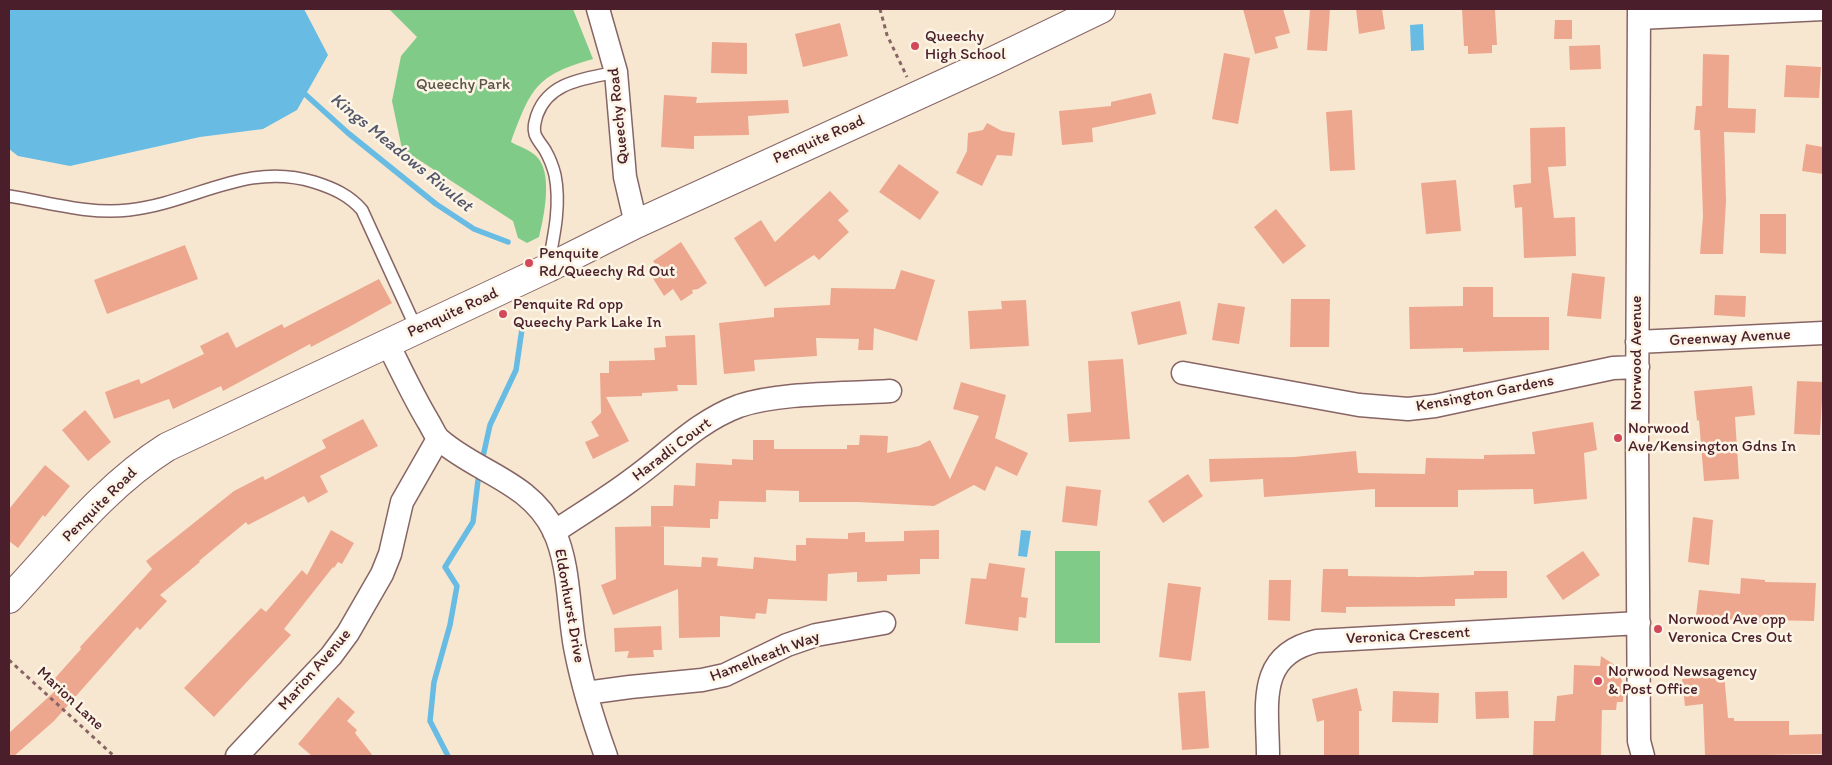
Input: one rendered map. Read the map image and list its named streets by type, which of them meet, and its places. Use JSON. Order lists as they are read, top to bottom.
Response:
{
  "streets": {
    "street": [
      "Queechy Road",
      "Penquite Road",
      "Greenway Avenue",
      "Norwood Avenue",
      "Kensington Gardens",
      "Haradli Court",
      "Eldonhurst Drive",
      "Veronica Crescent",
      "Hamelheath Way",
      "Marion Avenue"
    ],
    "path": ["Marion Lane"]
  },
  "crossings": [
    ["Queechy Road", "Penquite Road"],
    ["Penquite Road", "Eldonhurst Drive"],
    ["Greenway Avenue", "Norwood Avenue"],
    ["Norwood Avenue", "Kensington Gardens"],
    ["Norwood Avenue", "Veronica Crescent"],
    ["Haradli Court", "Eldonhurst Drive"],
    ["Eldonhurst Drive", "Hamelheath Way"],
    ["Eldonhurst Drive", "Marion Avenue"]
  ],
  "water": ["Kings Meadows Rivulet"],
  "parks": ["Queechy Park"],
  "places": [
    "Queechy High School",
    "Penquite Rd/Queechy Rd Out",
    "Penquite Rd opp Queechy Park Lake In",
    "Norwood Ave/Kensington Gdns In",
    "Norwood Ave opp Veronica Cres Out",
    "Norwood Newsagency & Post Office"
  ]
}
